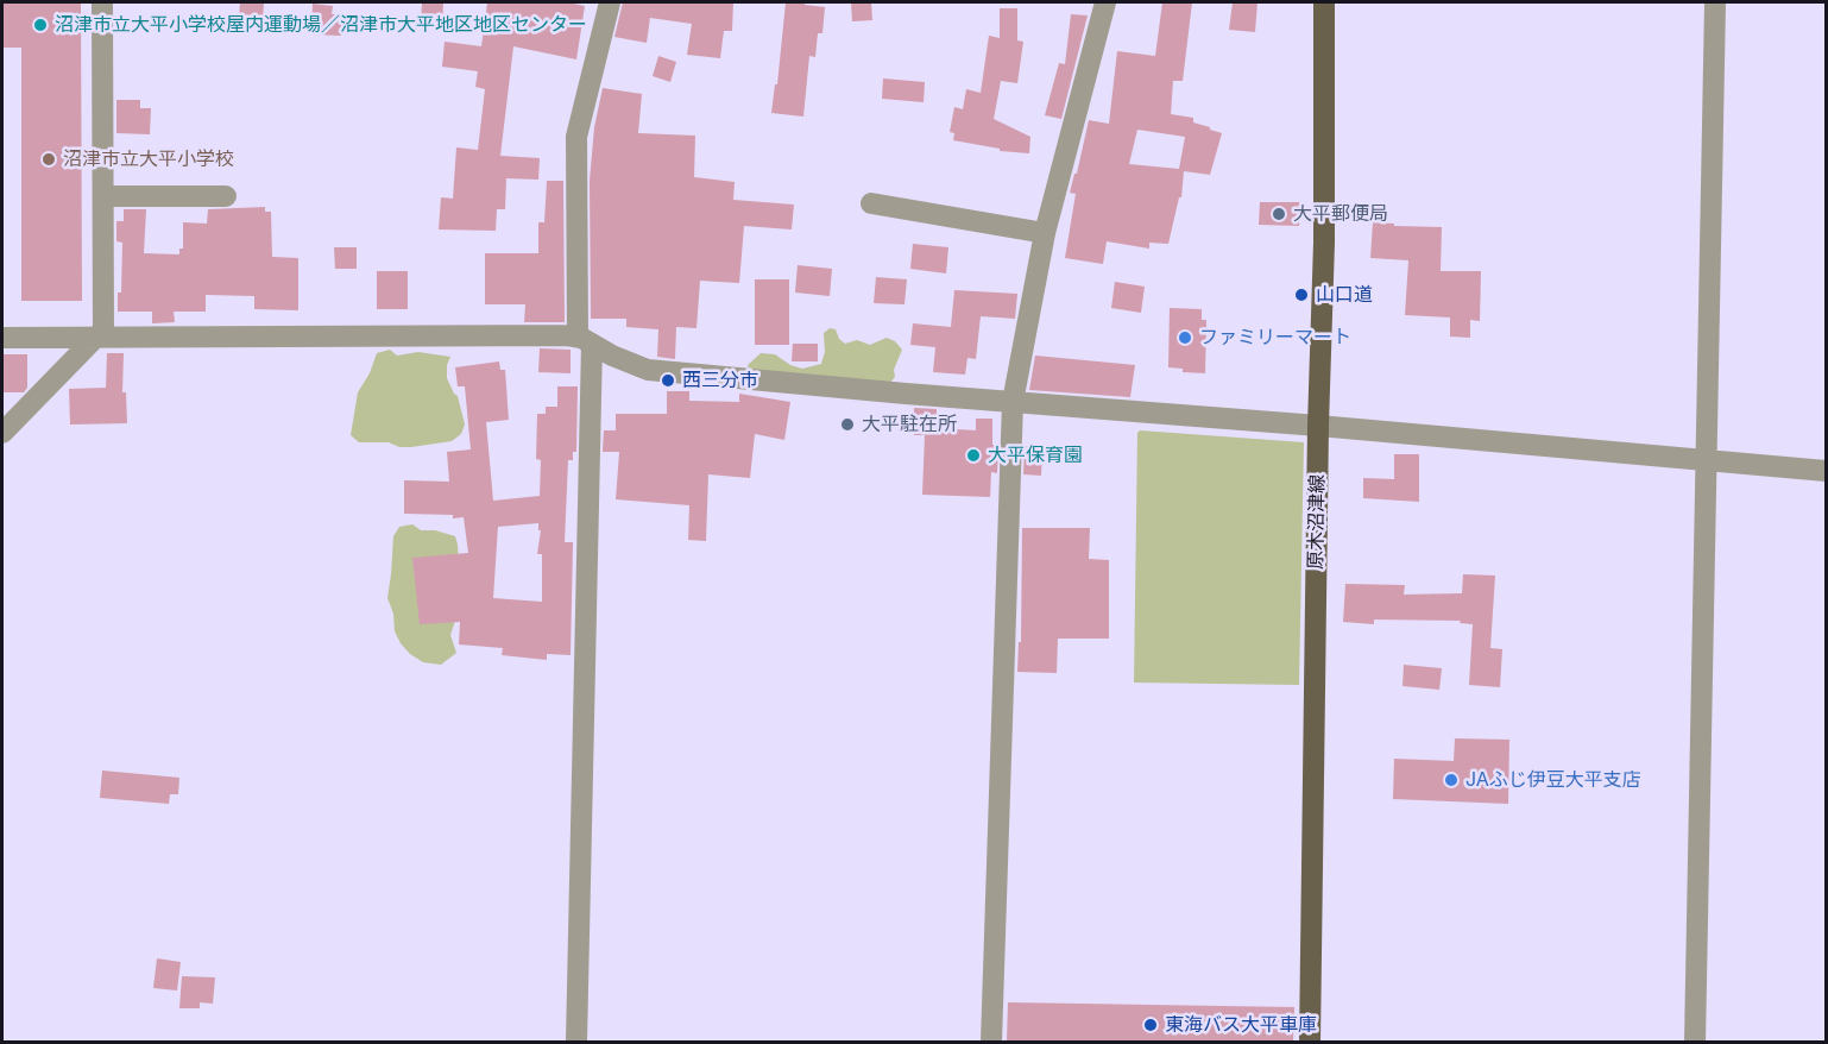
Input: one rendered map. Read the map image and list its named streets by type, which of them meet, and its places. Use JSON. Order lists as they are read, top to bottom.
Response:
{
  "streets": {
    "main road": ["原木沼津線"]
  },
  "places": [
    "沼津市立大平小学校屋内運動場／沼津市大平地区地区センター",
    "沼津市立大平小学校",
    "大平郵便局",
    "山口道",
    "ファミリーマート",
    "西三分市",
    "大平駐在所",
    "大平保育園",
    "JAふじ伊豆大平支店",
    "東海バス大平車庫"
  ]
}
